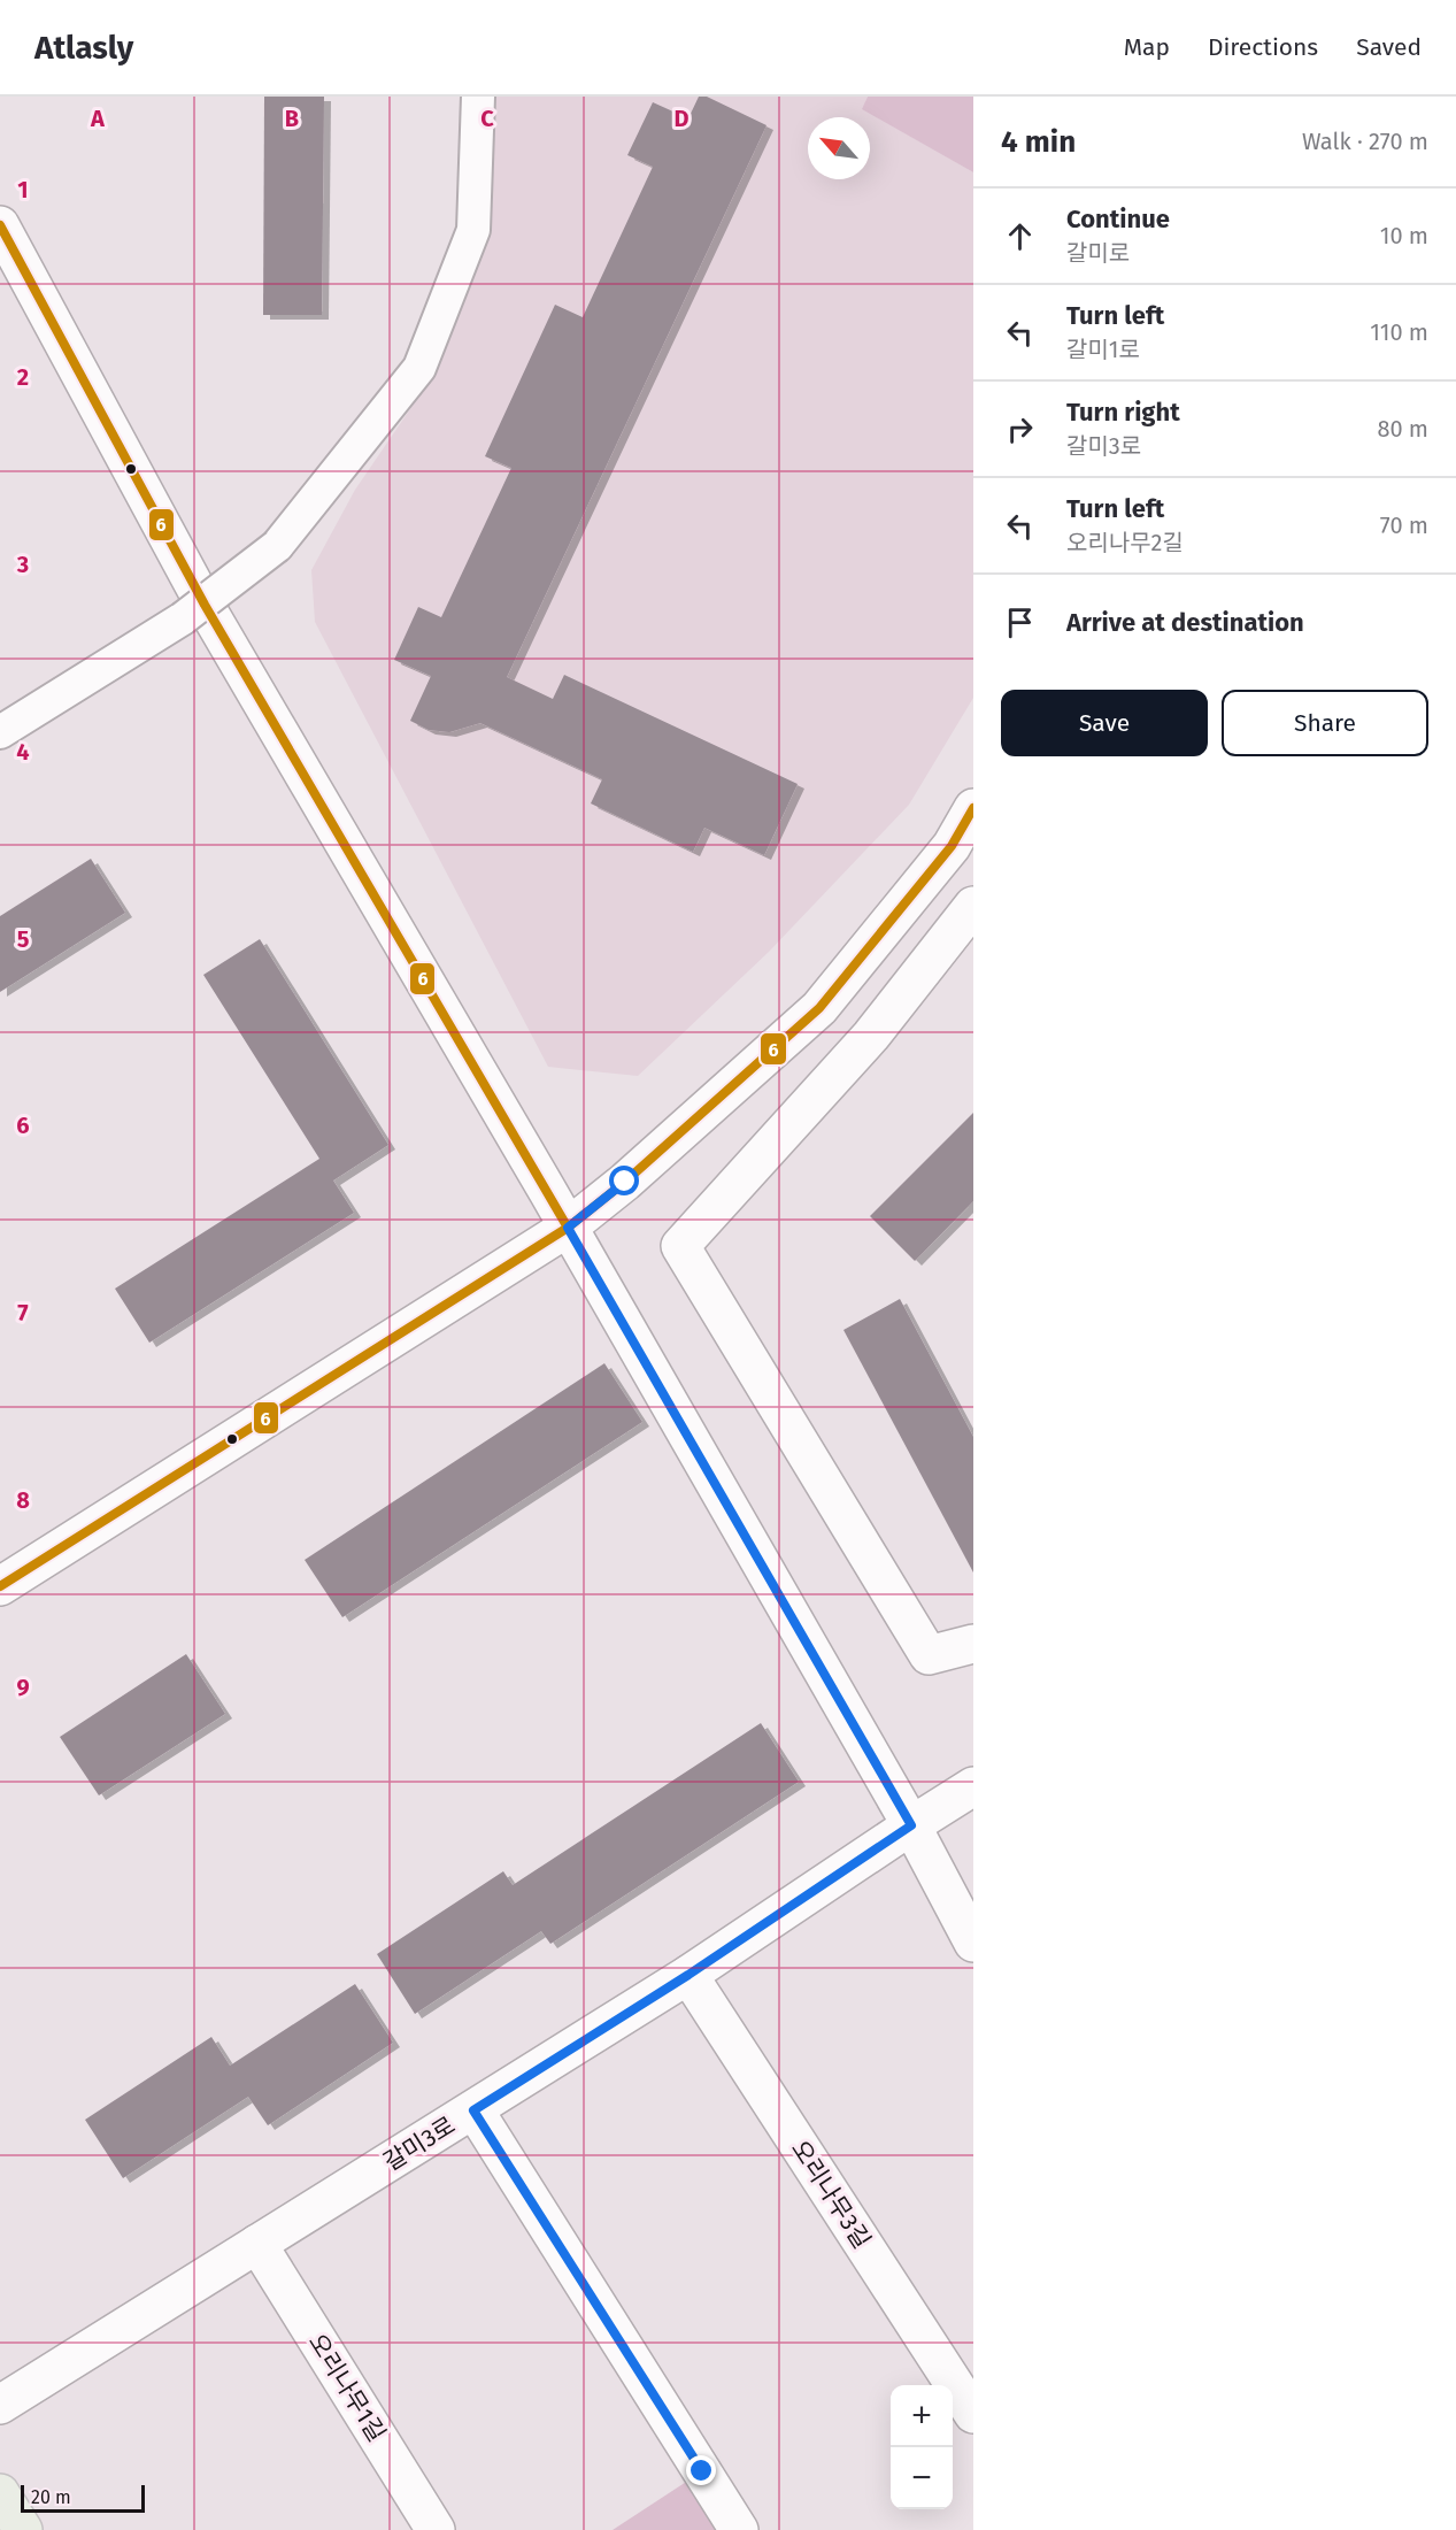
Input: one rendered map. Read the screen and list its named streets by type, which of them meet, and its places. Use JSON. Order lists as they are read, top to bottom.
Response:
{
  "streets": {
    "street": ["갈미3로", "오리나무3길", "오리나무1길"]
  },
  "crossings": [
    ["갈미3로", "오리나무3길"],
    ["갈미3로", "오리나무1길"]
  ],
  "lines": ["transit line 6"],
  "scale_bar": "20 m",
  "north": "top left",
  "page": {
    "header": "Atlasly",
    "nav": ["Map", "Directions", "Saved"],
    "heading": ["4 min", "Walk · 270 m"],
    "list": [
      ["Continue", "갈미로", "10 m"],
      ["Turn left", "갈미1로", "110 m"],
      ["Turn right", "갈미3로", "80 m"],
      ["Turn left", "오리나무2길", "70 m"],
      "Arrive at destination"
    ],
    "buttons": ["Save", "Share"],
    "map_buttons": ["+", "−"],
    "scale": "20 m"
  },
  "grid": {
    "columns": [
      "A",
      "B",
      "C",
      "D"
    ],
    "rows": [
      "1",
      "2",
      "3",
      "4",
      "5",
      "6",
      "7",
      "8",
      "9"
    ]
  }
}
